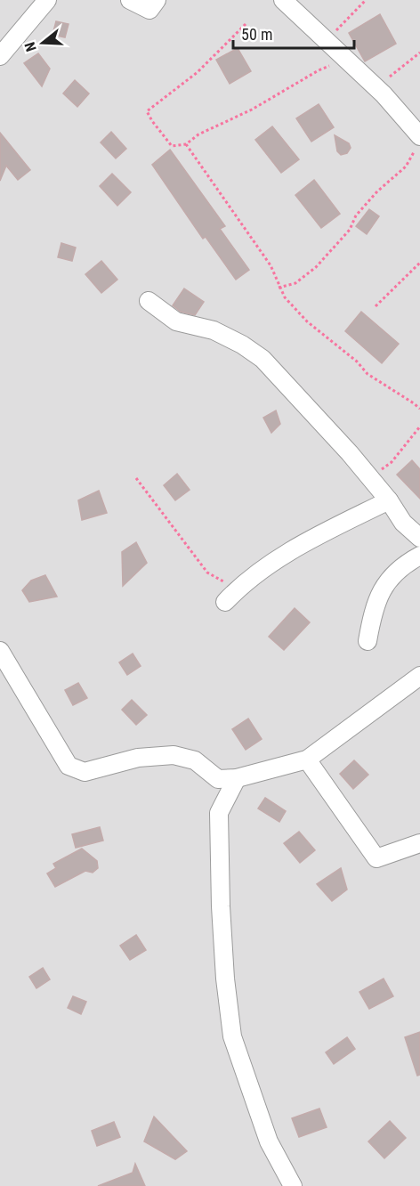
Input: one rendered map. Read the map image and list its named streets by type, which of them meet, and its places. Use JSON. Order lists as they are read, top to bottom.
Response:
{
  "scale_bar": "50 m",
  "north": "left"
}
